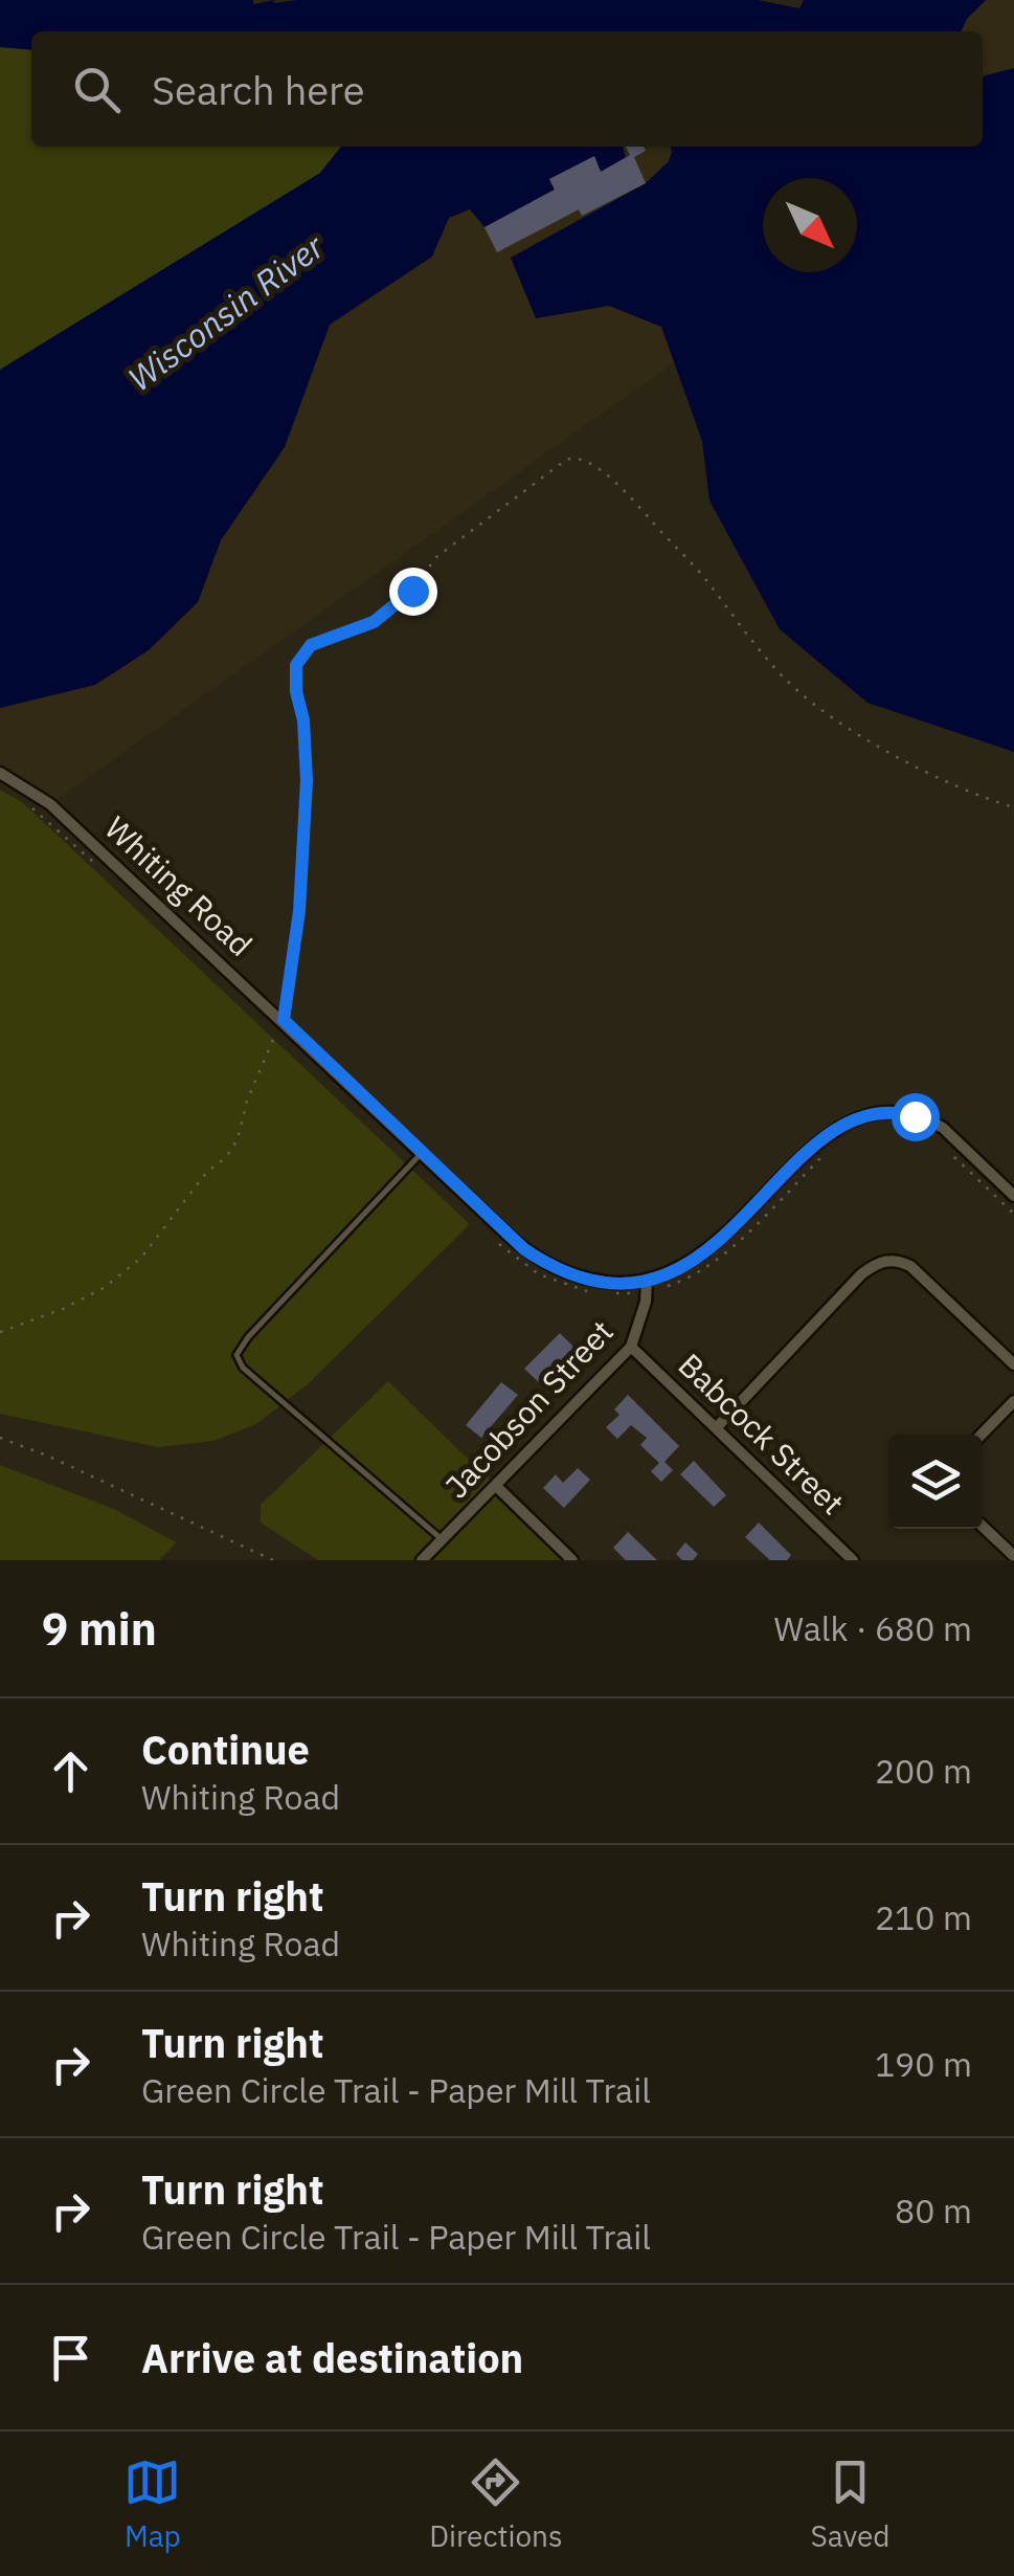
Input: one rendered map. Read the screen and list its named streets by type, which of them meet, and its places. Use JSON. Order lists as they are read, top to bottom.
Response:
{
  "streets": {
    "street": ["Whiting Road", "Jacobson Street", "Babcock Street"]
  },
  "crossings": [
    ["Whiting Road", "Jacobson Street"],
    ["Jacobson Street", "Babcock Street"]
  ],
  "water": ["Wisconsin River"],
  "north": "bottom right",
  "page": {
    "search": "Search here",
    "heading": ["9 min", "Walk · 680 m"],
    "list": [
      ["Continue", "Whiting Road", "200 m"],
      ["Turn right", "Whiting Road", "210 m"],
      ["Turn right", "Green Circle Trail - Paper Mill Trail", "190 m"],
      ["Turn right", "Green Circle Trail - Paper Mill Trail", "80 m"],
      "Arrive at destination"
    ],
    "nav": ["Map", "Directions", "Saved"]
  }
}
